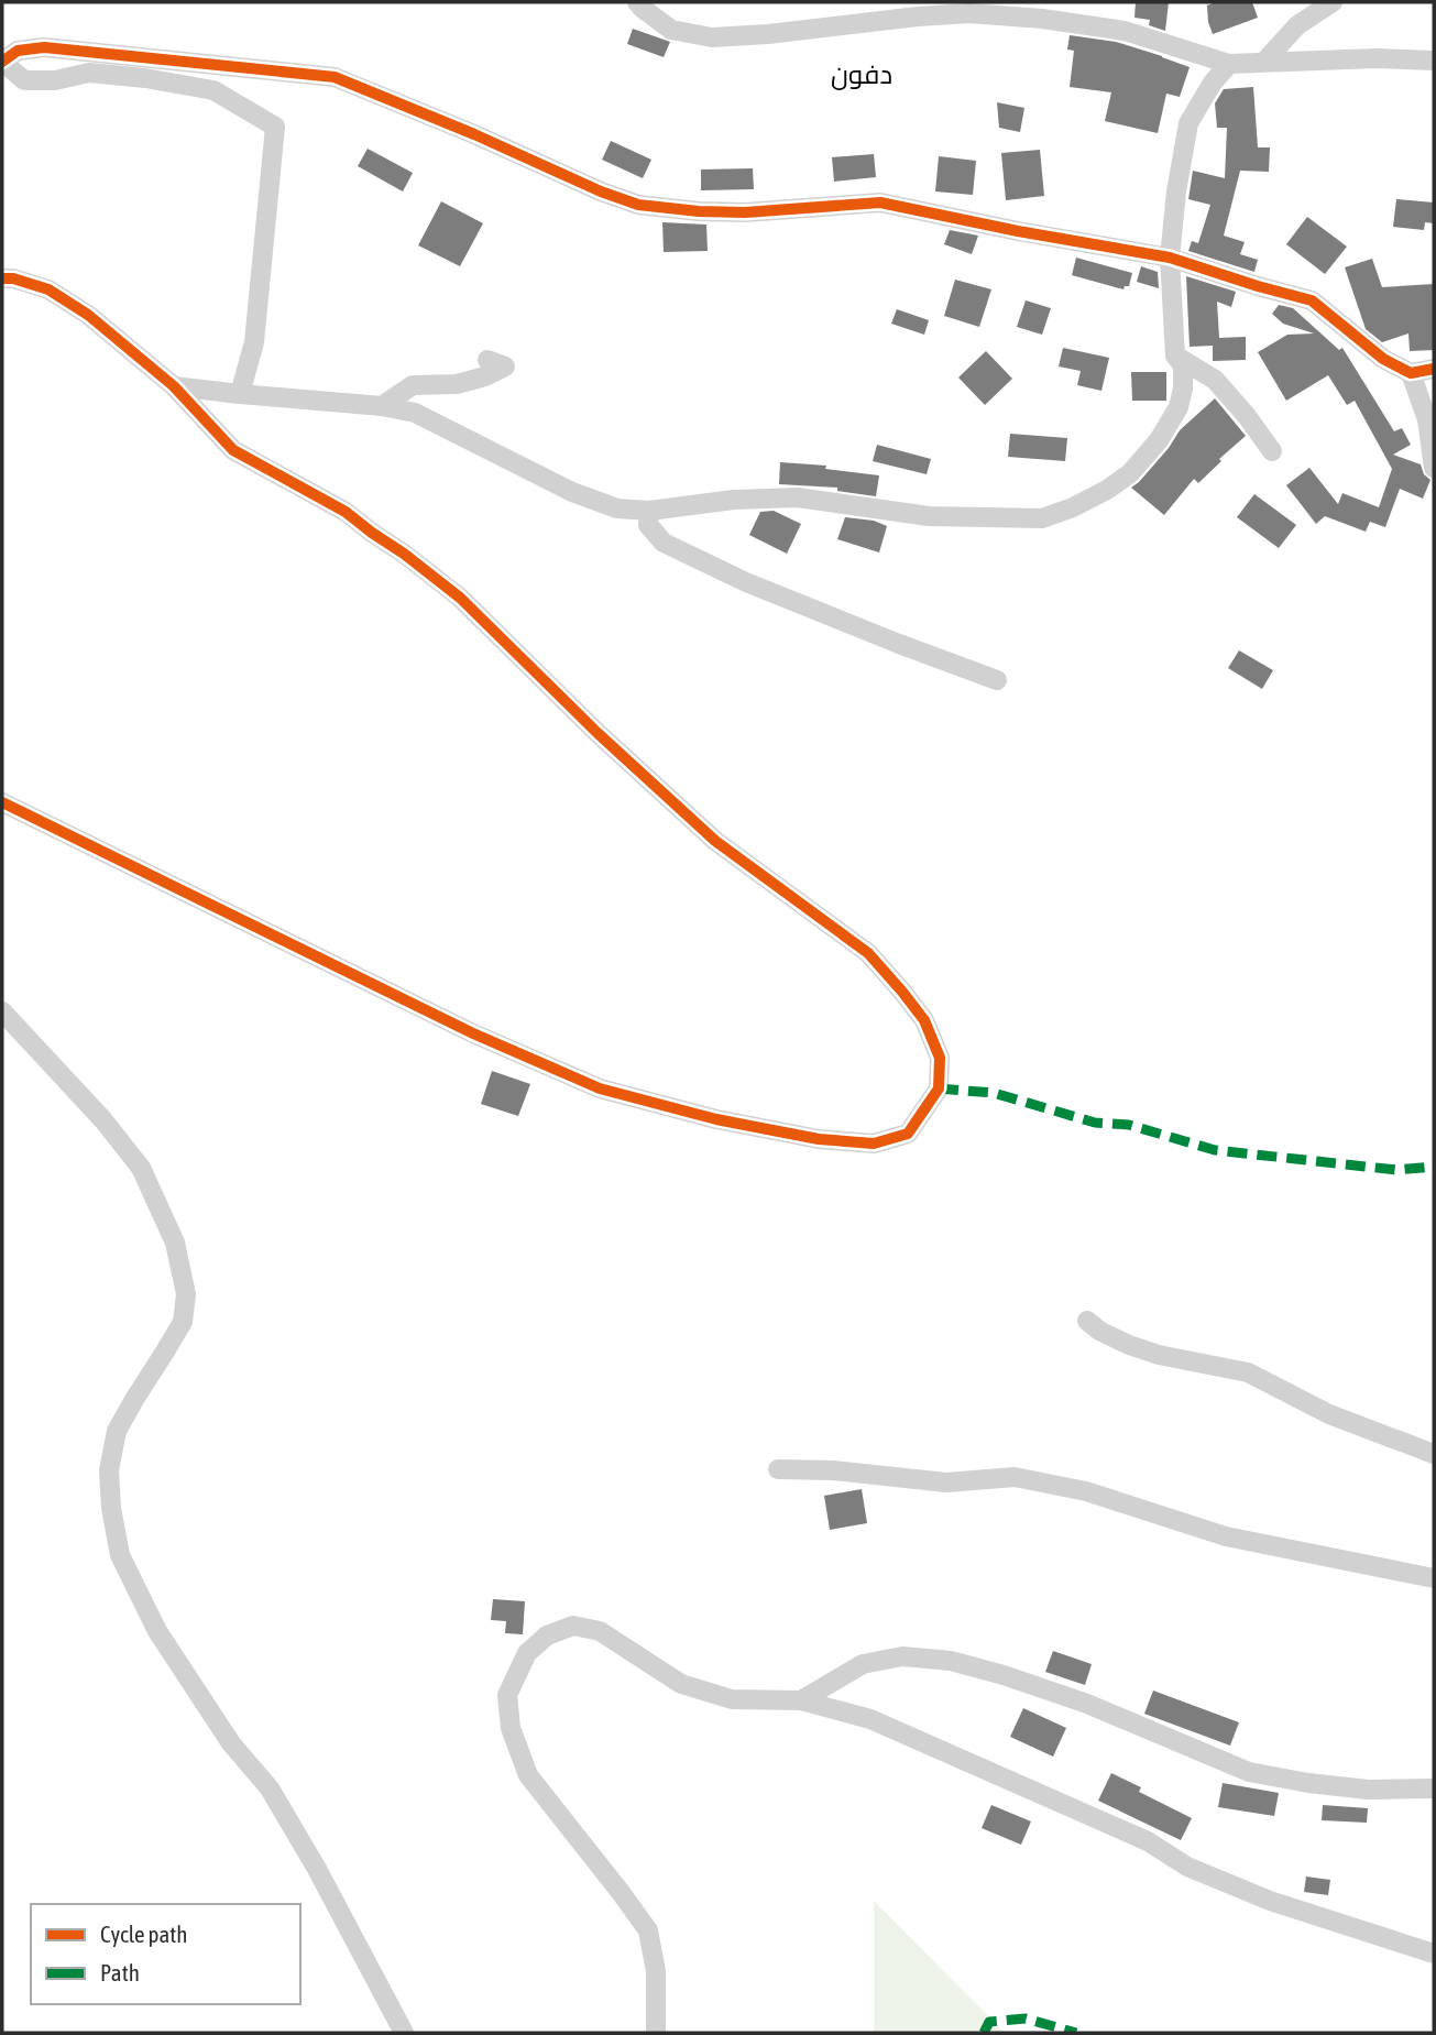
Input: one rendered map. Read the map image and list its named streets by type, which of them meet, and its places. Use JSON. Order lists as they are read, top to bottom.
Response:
{
  "districts": ["دفون"],
  "legend": ["Cycle path", "Path"]
}
